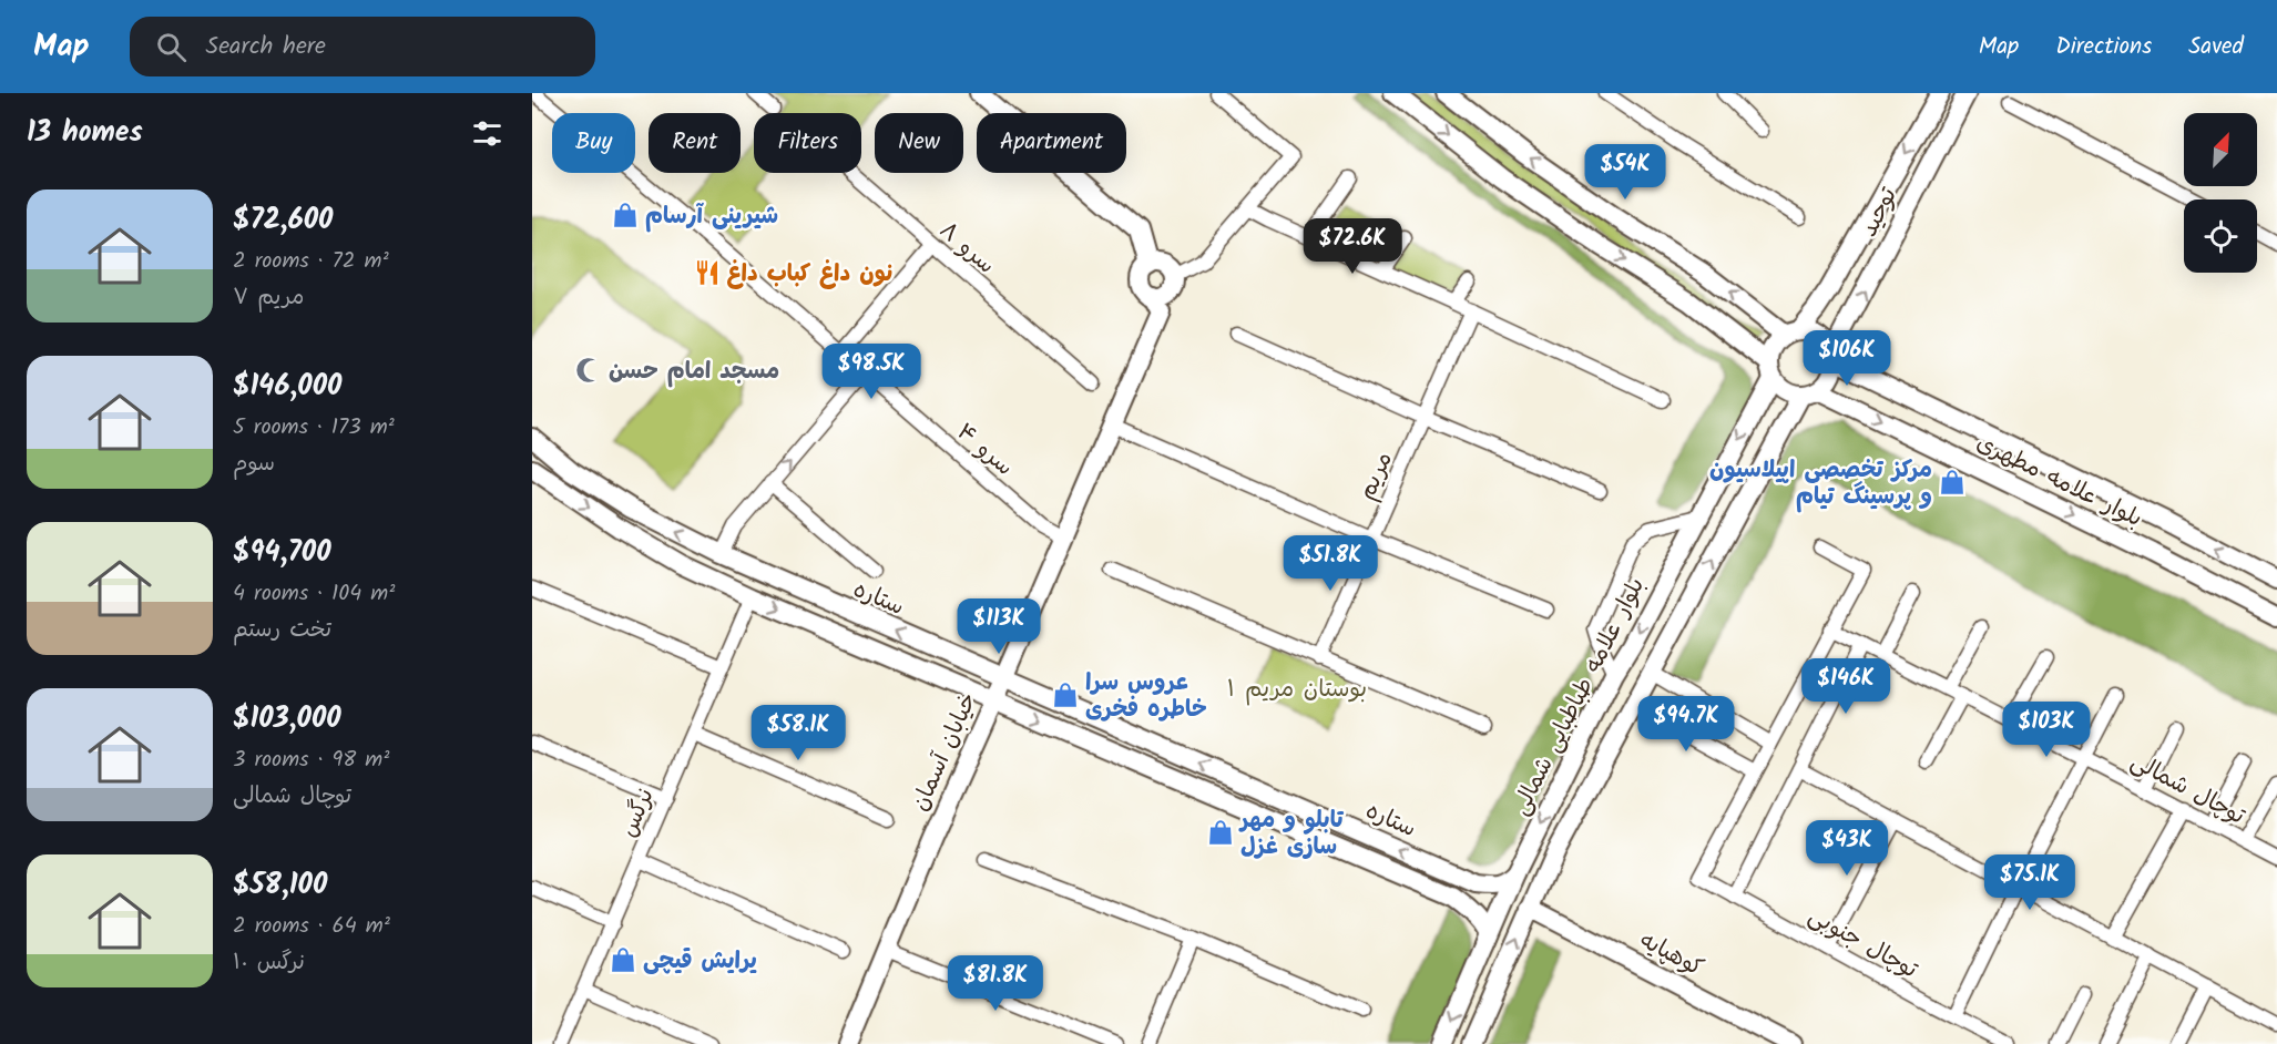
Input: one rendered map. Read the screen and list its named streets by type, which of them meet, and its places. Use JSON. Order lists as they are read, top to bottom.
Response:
{
  "streets": {
    "street": [
      "توحید",
      "سرو ۸",
      "سرو ۴",
      "مریم",
      "بلوار علامه مطهری",
      "ستاره",
      "بلوار علامه طباطبایی شمالی",
      "خیابان آسمان",
      "توچال شمالی",
      "نرگس",
      "توچال جنوبی",
      "کوهپایه"
    ]
  },
  "crossings": [
    ["توحید", "بلوار علامه مطهری"],
    ["توحید", "بلوار علامه طباطبایی شمالی"],
    ["سرو ۴", "خیابان آسمان"],
    ["بلوار علامه مطهری", "بلوار علامه طباطبایی شمالی"],
    ["ستاره", "بلوار علامه طباطبایی شمالی"],
    ["ستاره", "خیابان آسمان"],
    ["ستاره", "نرگس"]
  ],
  "parks": ["بوستان مریم ۱"],
  "places": {
    "shop": [
      "شیرینی آرسام",
      "مرکز تخصصی اپیلاسیون و پرسینگ تیام",
      "عروس سرا خاطره فخری",
      "تابلو و مهر سازی غزل",
      "یرایش قیچی"
    ],
    "restaurant": ["نون داغ کباب داغ"],
    "mosque": ["مسجد امام حسن"]
  },
  "north": "top right",
  "page": {
    "header": "Map",
    "search": "Search here",
    "nav": ["Map", "Directions", "Saved"],
    "heading": "13 homes",
    "chip": [
      "Buy",
      "Rent",
      "Filters",
      "New",
      "Apartment"
    ],
    "price": [
      "$54K",
      "$72.6K",
      "$106K",
      "$98.5K",
      "$51.8K",
      "$113K",
      "$146K",
      "$94.7K",
      "$103K",
      "$58.1K",
      "$43K",
      "$75.1K",
      "$81.8K"
    ],
    "list": [
      {
        "name": "$72,600",
        "note": "2 rooms · 72 m² · مریم ۷"
      },
      {
        "name": "$146,000",
        "note": "5 rooms · 173 m² · سوم"
      },
      {
        "name": "$94,700",
        "note": "4 rooms · 104 m² · تخت رستم"
      },
      {
        "name": "$103,000",
        "note": "3 rooms · 98 m² · توچال شمالی"
      },
      {
        "name": "$58,100",
        "note": "2 rooms · 64 m² · نرگس ۱۰"
      }
    ]
  }
}
